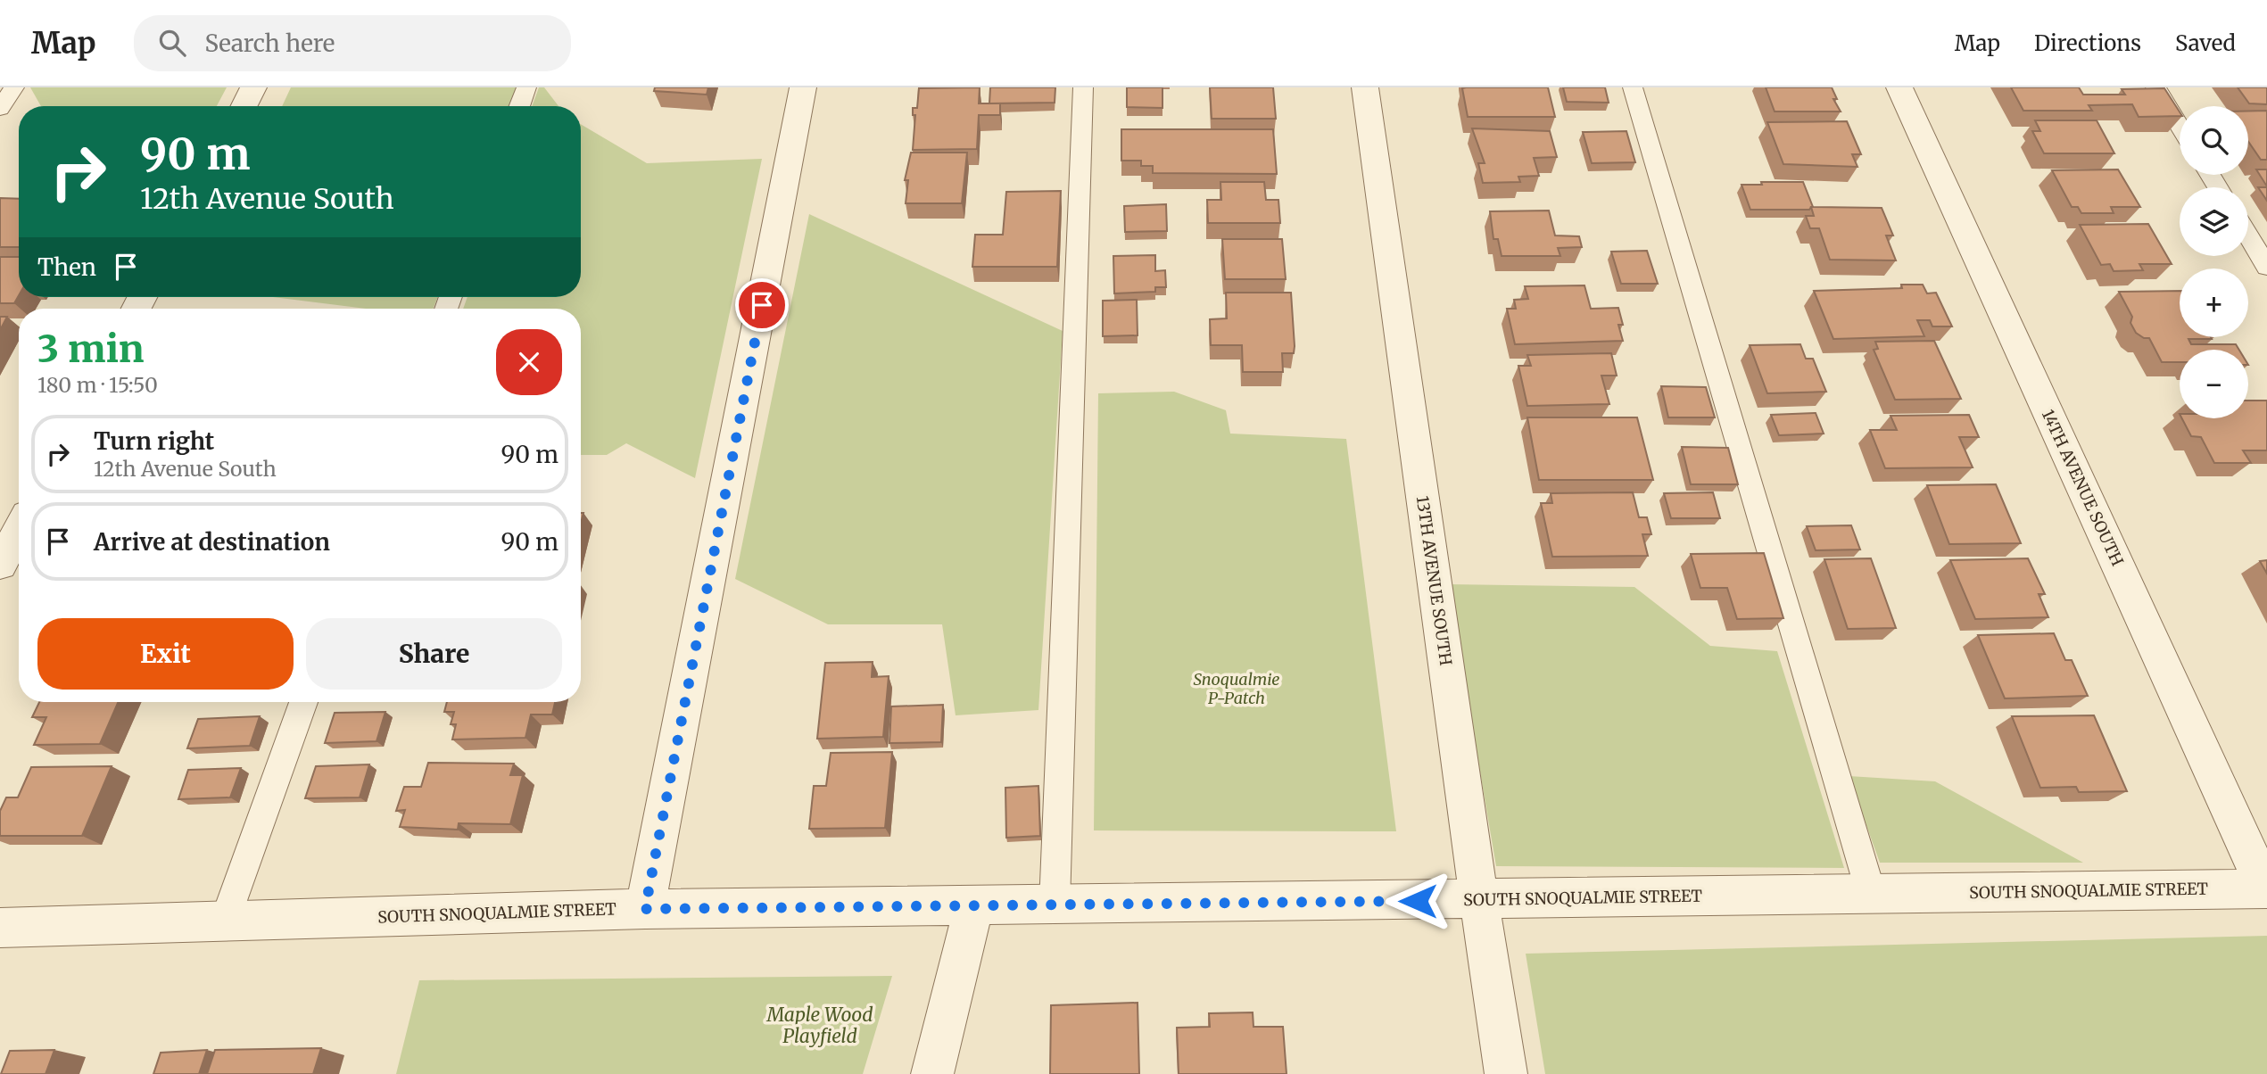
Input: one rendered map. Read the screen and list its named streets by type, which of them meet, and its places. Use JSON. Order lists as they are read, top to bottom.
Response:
{
  "streets": {
    "street": ["14TH AVENUE SOUTH", "13TH AVENUE SOUTH", "SOUTH SNOQUALMIE STREET"]
  },
  "crossings": [
    ["14TH AVENUE SOUTH", "SOUTH SNOQUALMIE STREET"],
    ["13TH AVENUE SOUTH", "SOUTH SNOQUALMIE STREET"]
  ],
  "parks": ["Snoqualmie P-Patch", "Maple Wood Playfield"],
  "page": {
    "header": "Map",
    "search": "Search here",
    "nav": ["Map", "Directions", "Saved"],
    "map_buttons": ["+", "−"],
    "turn": ["90 m", "12th Avenue South"],
    "then": "Then",
    "heading": ["3 min", "180 m · 15:50"],
    "list": [
      {
        "name": "Turn right",
        "note": "12th Avenue South",
        "value": "90 m"
      },
      {
        "name": "Arrive at destination",
        "value": "90 m"
      }
    ],
    "buttons": ["Exit", "Share"]
  }
}
